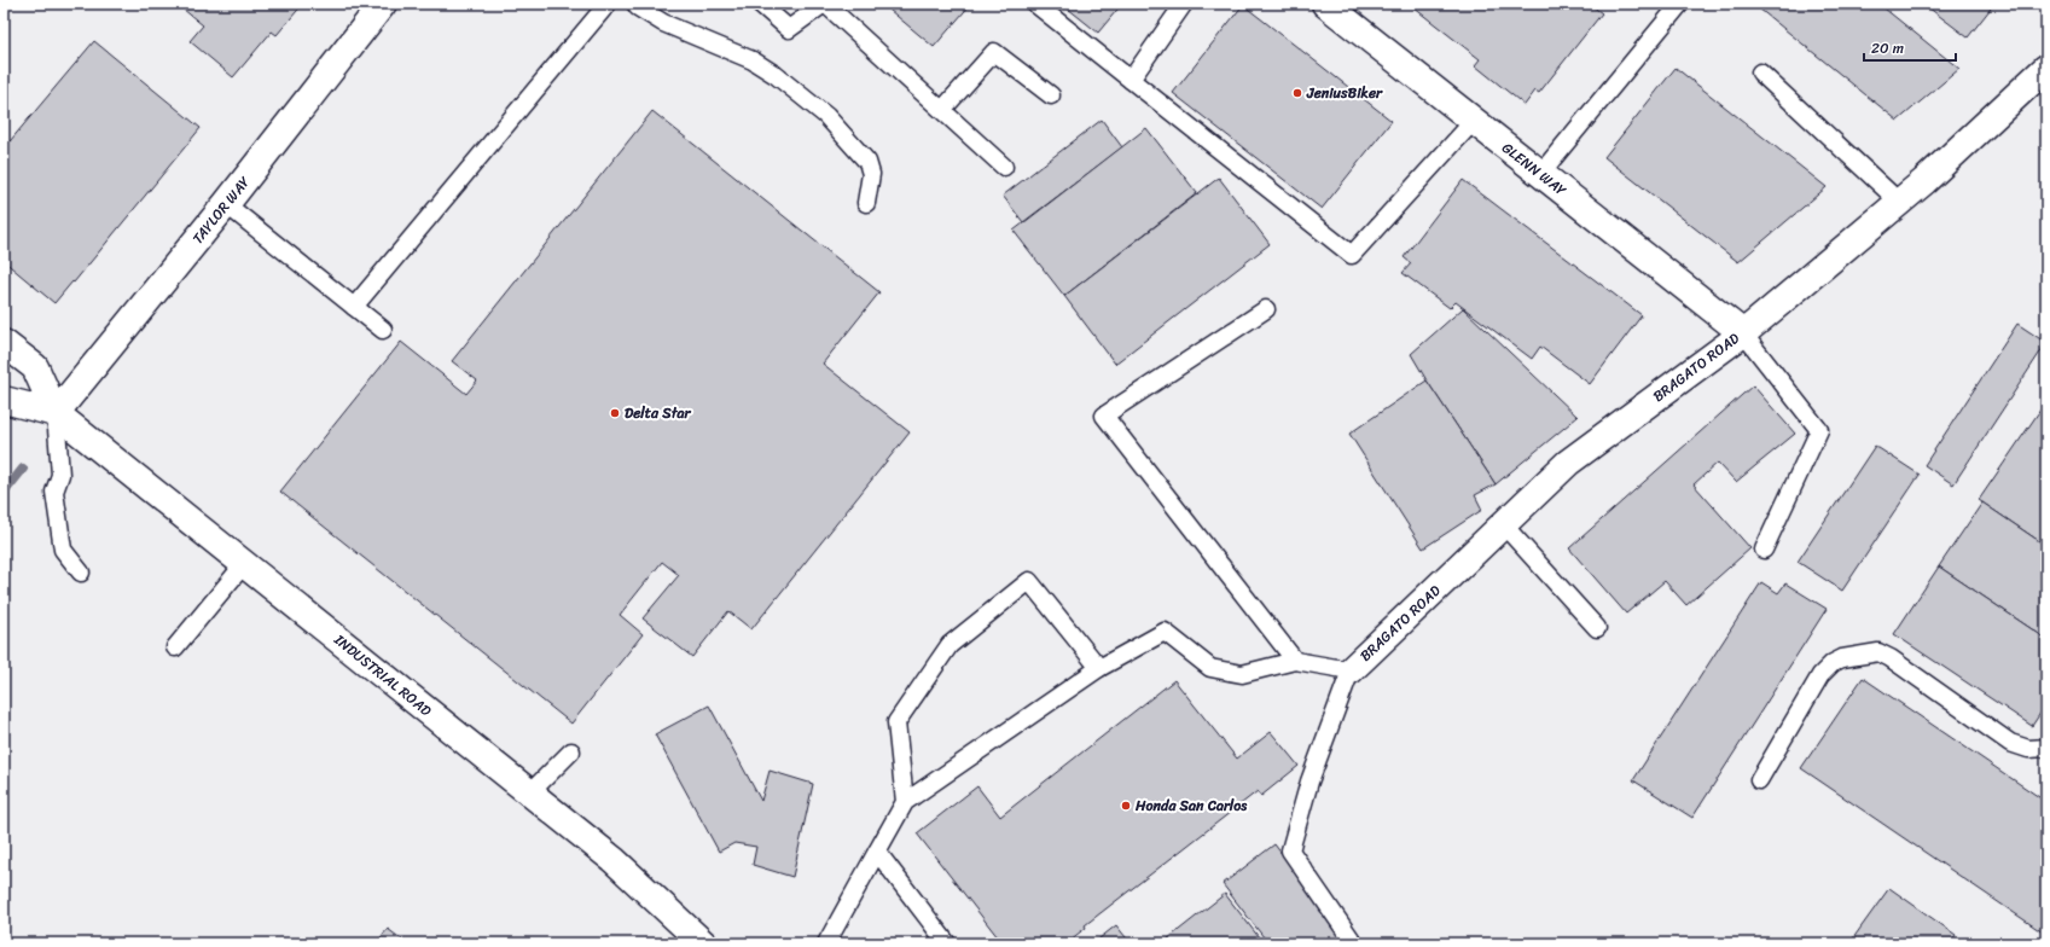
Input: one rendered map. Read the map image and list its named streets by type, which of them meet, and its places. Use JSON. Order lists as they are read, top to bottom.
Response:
{
  "streets": {
    "street": [
      "GLENN WAY",
      "TAYLOR WAY",
      "BRAGATO ROAD",
      "INDUSTRIAL ROAD"
    ]
  },
  "crossings": [
    ["GLENN WAY", "BRAGATO ROAD"],
    ["TAYLOR WAY", "INDUSTRIAL ROAD"]
  ],
  "places": ["JeniusBiker", "Delta Star", "Honda San Carlos"],
  "scale_bar": "20 m"
}
